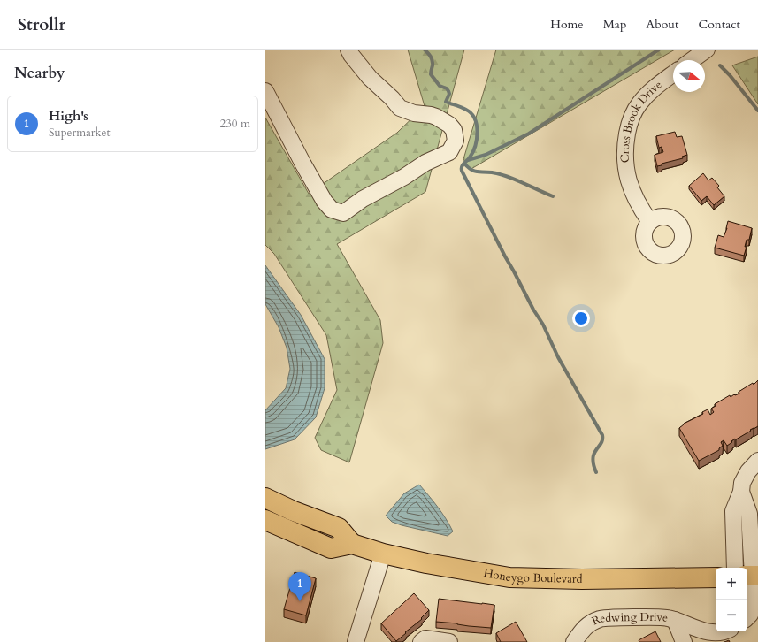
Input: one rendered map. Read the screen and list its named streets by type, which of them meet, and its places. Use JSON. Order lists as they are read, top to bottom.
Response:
{
  "streets": {
    "main road": ["Honeygo Boulevard"],
    "street": ["Cross Brook Drive", "Redwing Drive"]
  },
  "north": "right",
  "page": {
    "header": "Strollr",
    "nav": [
      "Home",
      "Map",
      "About",
      "Contact"
    ],
    "heading": "Nearby",
    "list": [
      {
        "mark": "1",
        "name": "High's",
        "note": "Supermarket",
        "value": "230 m"
      }
    ],
    "map_buttons": ["+", "−"],
    "pins": "1"
  }
}
